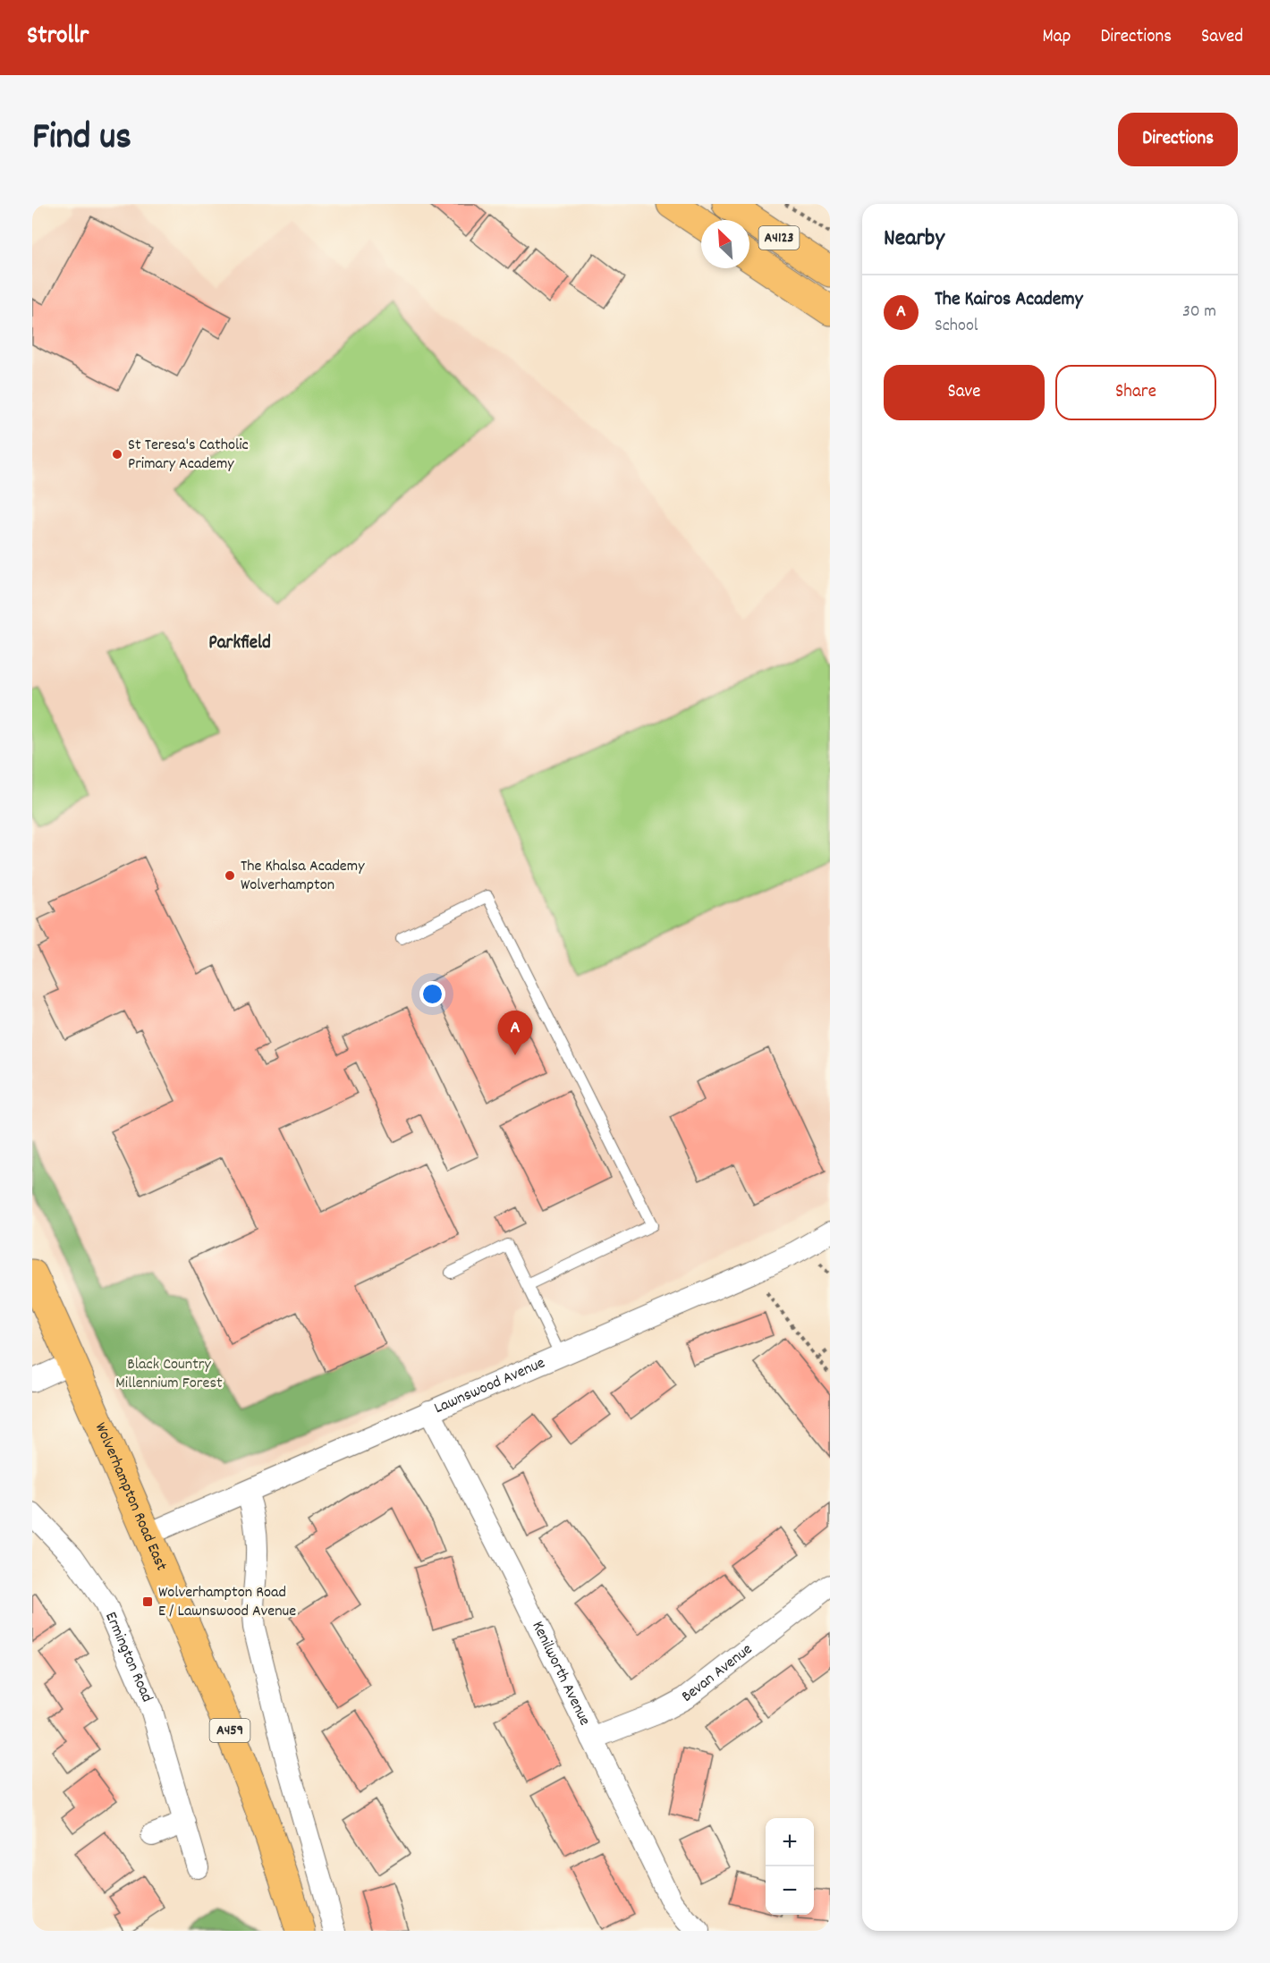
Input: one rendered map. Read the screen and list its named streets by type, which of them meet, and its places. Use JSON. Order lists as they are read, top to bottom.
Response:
{
  "streets": {
    "main road": ["A4123", "Wolverhampton Road East", "A459"],
    "street": [
      "Lawnswood Avenue",
      "Ermington Road",
      "Bevan Avenue",
      "Kenilworth Avenue"
    ]
  },
  "crossings": [
    ["Lawnswood Avenue", "Wolverhampton Road East"],
    ["Lawnswood Avenue", "Kenilworth Avenue"],
    ["Bevan Avenue", "Kenilworth Avenue"]
  ],
  "districts": ["Parkfield"],
  "parks": ["Black Country Millennium Forest"],
  "places": {
    "other": ["St Teresa's Catholic Primary Academy", "The Khalsa Academy Wolverhampton"],
    "transit": ["Wolverhampton Road E / Lawnswood Avenue"]
  },
  "north": "top left",
  "page": {
    "header": "Strollr",
    "nav": ["Map", "Directions", "Saved"],
    "title": "Find us",
    "buttons": [
      "Directions",
      ["Save", "Share"]
    ],
    "heading": "Nearby",
    "list": [
      {
        "mark": "A",
        "name": "The Kairos Academy",
        "note": "School",
        "value": "30 m"
      }
    ],
    "pins": "A",
    "map_buttons": ["+", "−"]
  }
}
